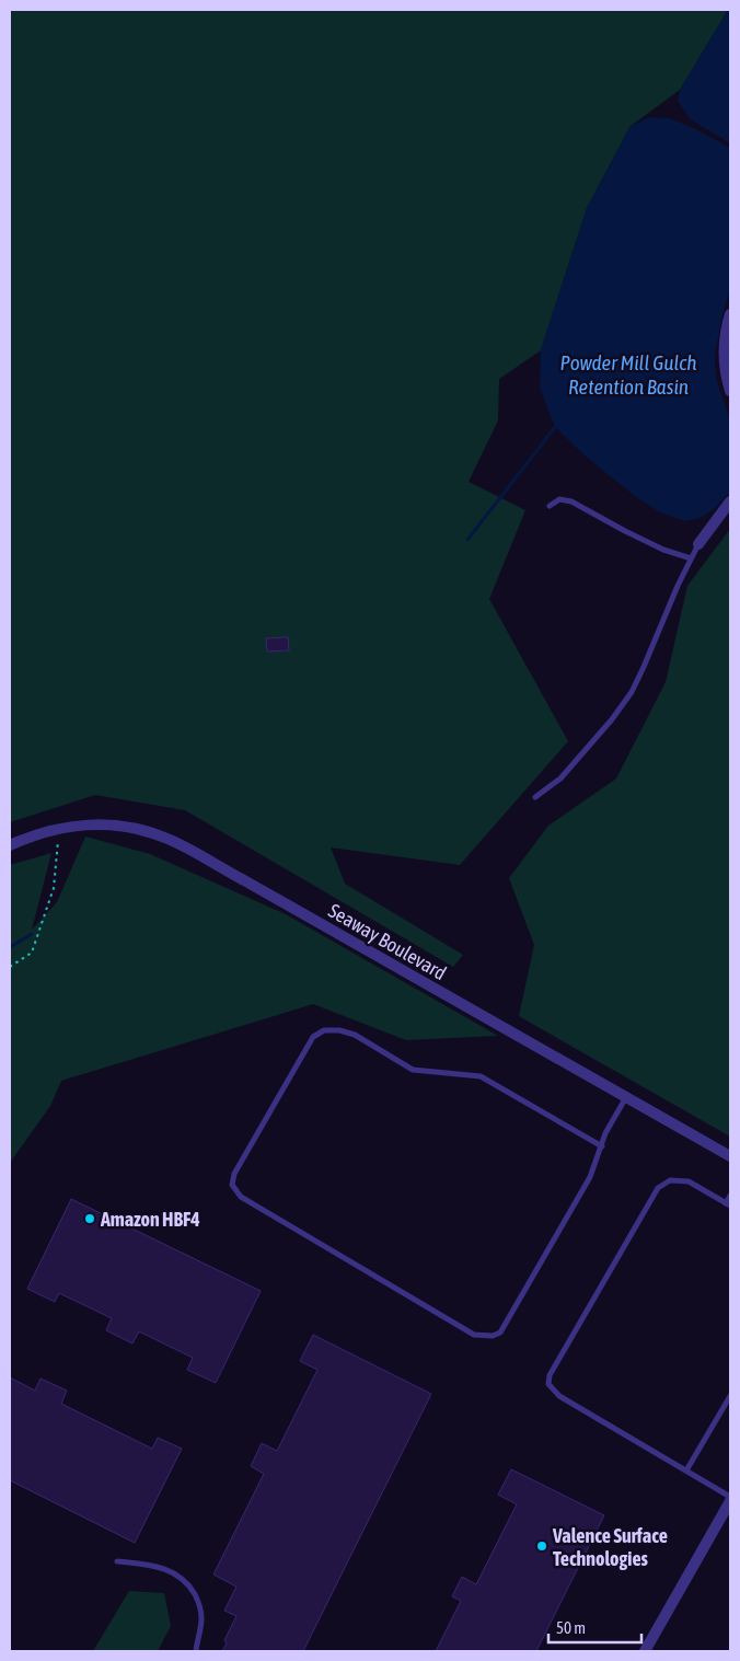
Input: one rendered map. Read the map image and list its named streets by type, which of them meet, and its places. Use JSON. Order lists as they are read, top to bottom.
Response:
{
  "streets": {
    "street": ["Seaway Boulevard"]
  },
  "water": ["Powder Mill Gulch Retention Basin"],
  "places": ["Amazon HBF4", "Valence Surface Technologies"],
  "scale_bar": "50 m"
}
